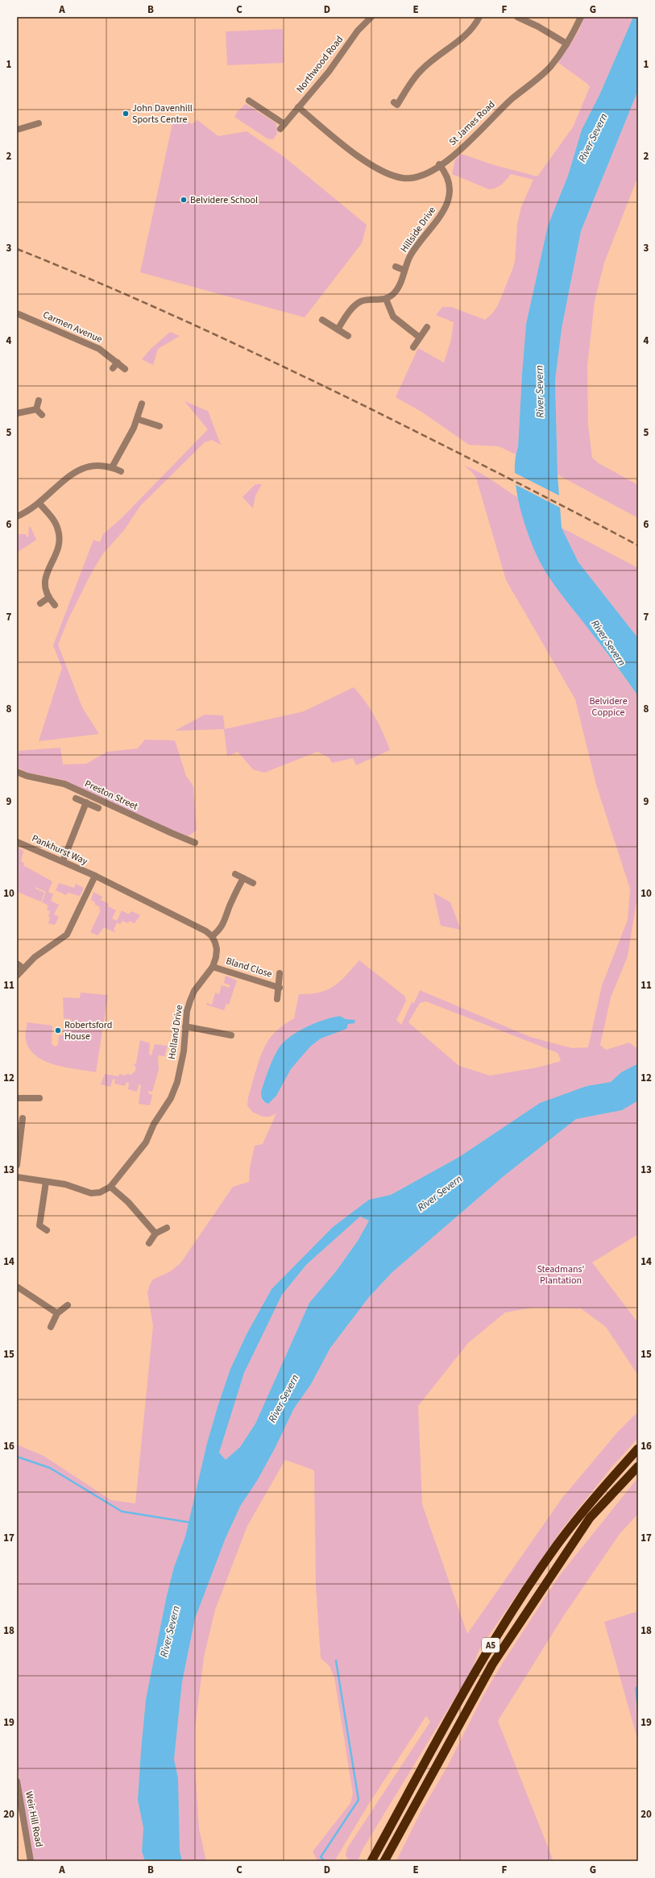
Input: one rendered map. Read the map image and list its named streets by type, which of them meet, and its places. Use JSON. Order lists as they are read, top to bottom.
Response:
{
  "streets": {
    "highway": ["A5"],
    "street": [
      "Northwood Road",
      "St James Road",
      "Hillside Drive",
      "Carmen Avenue",
      "Preston Street",
      "Pankhurst Way",
      "Bland Close",
      "Holland Drive",
      "Weir Hill Road"
    ]
  },
  "crossings": [
    ["Northwood Road", "St James Road"],
    ["St James Road", "Hillside Drive"],
    ["Bland Close", "Holland Drive"]
  ],
  "water": ["River Severn"],
  "parks": ["Belvidere Coppice", "Steadmans' Plantation"],
  "places": ["John Davenhill Sports Centre", "Belvidere School", "Robertsford House"],
  "grid": {
    "columns": [
      "A",
      "B",
      "C",
      "D",
      "E",
      "F",
      "G"
    ],
    "rows": [
      "1",
      "2",
      "3",
      "4",
      "5",
      "6",
      "7",
      "8",
      "9",
      "10",
      "11",
      "12",
      "13",
      "14",
      "15",
      "16",
      "17",
      "18",
      "19",
      "20"
    ]
  }
}
